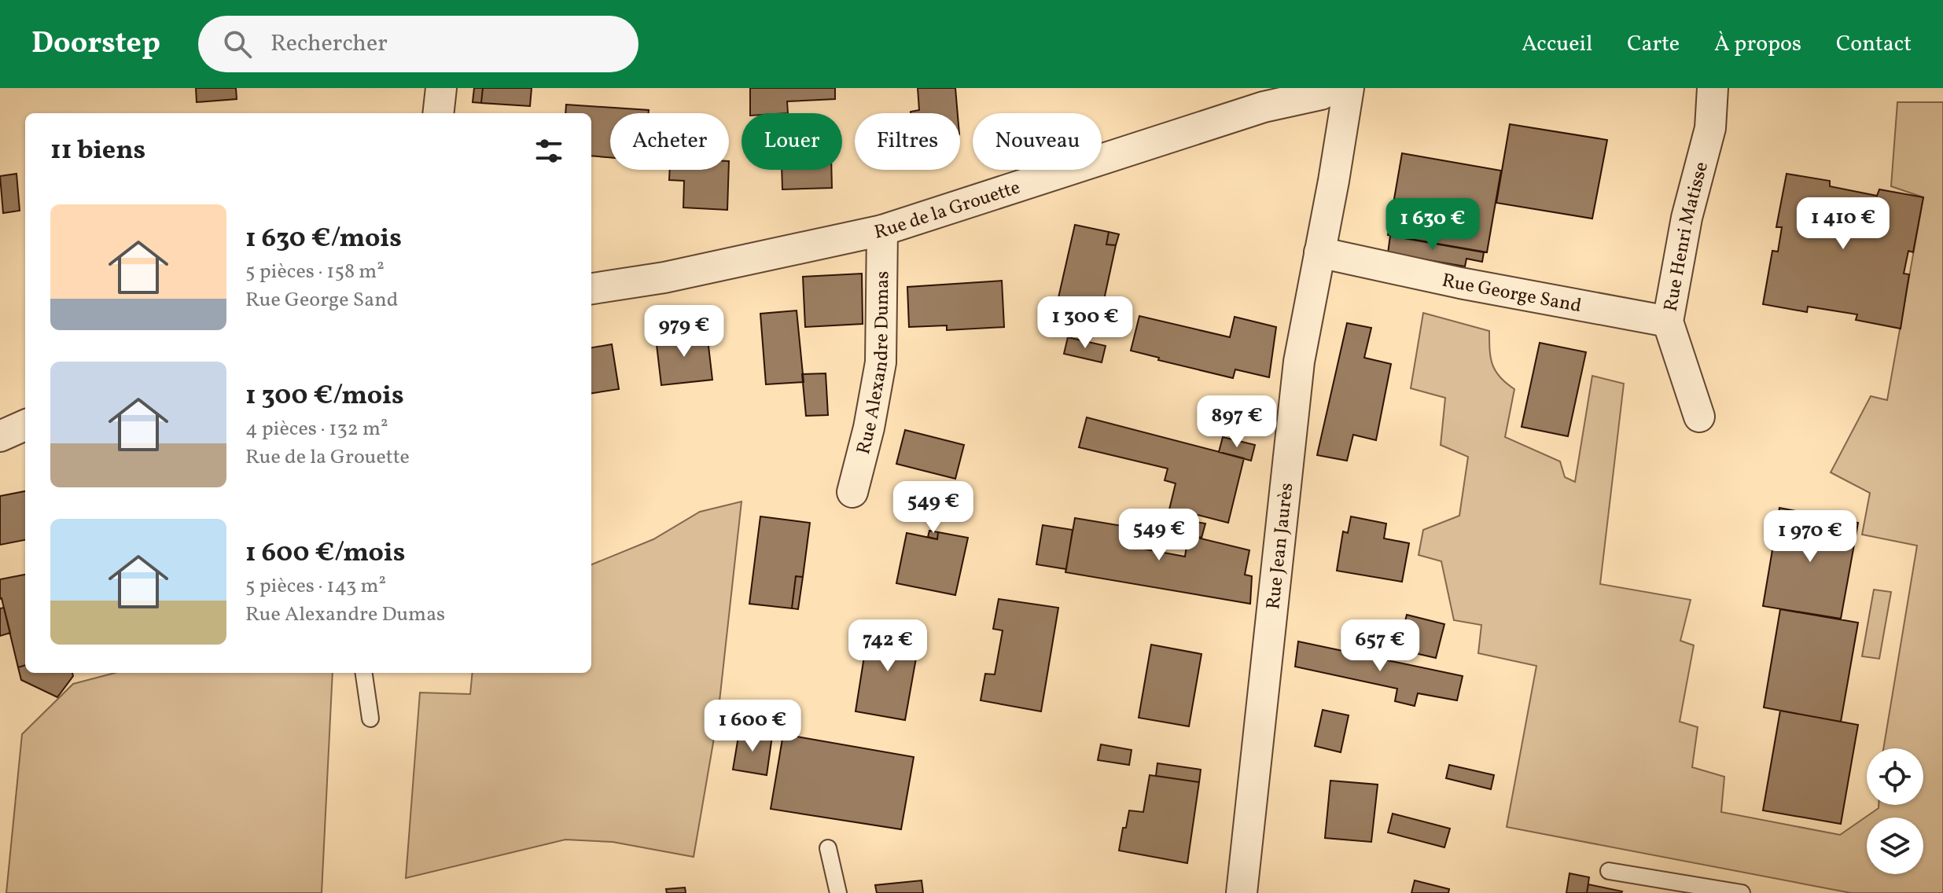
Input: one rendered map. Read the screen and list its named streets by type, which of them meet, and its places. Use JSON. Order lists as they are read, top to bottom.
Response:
{
  "streets": {
    "street": [
      "Rue de la Grouette",
      "Rue Henri Matisse",
      "Rue George Sand",
      "Rue Alexandre Dumas",
      "Rue Jean Jaurès"
    ]
  },
  "crossings": [
    ["Rue de la Grouette", "Rue Alexandre Dumas"],
    ["Rue Henri Matisse", "Rue George Sand"],
    ["Rue George Sand", "Rue Jean Jaurès"]
  ],
  "page": {
    "header": "Doorstep",
    "search": "Rechercher",
    "nav": [
      "Accueil",
      "Carte",
      "À propos",
      "Contact"
    ],
    "chip": [
      "Acheter",
      "Louer",
      "Filtres",
      "Nouveau"
    ],
    "heading": "11 biens",
    "list": [
      {
        "name": "1 630 €/mois",
        "note": "5 pièces · 158 m² · Rue George Sand"
      },
      {
        "name": "1 300 €/mois",
        "note": "4 pièces · 132 m² · Rue de la Grouette"
      },
      {
        "name": "1 600 €/mois",
        "note": "5 pièces · 143 m² · Rue Alexandre Dumas"
      }
    ],
    "price": [
      "1 410 €",
      "1 630 €",
      "1 300 €",
      "979 €",
      "897 €",
      "549 €",
      "549 €",
      "1 970 €",
      "742 €",
      "657 €",
      "1 600 €"
    ]
  }
}
